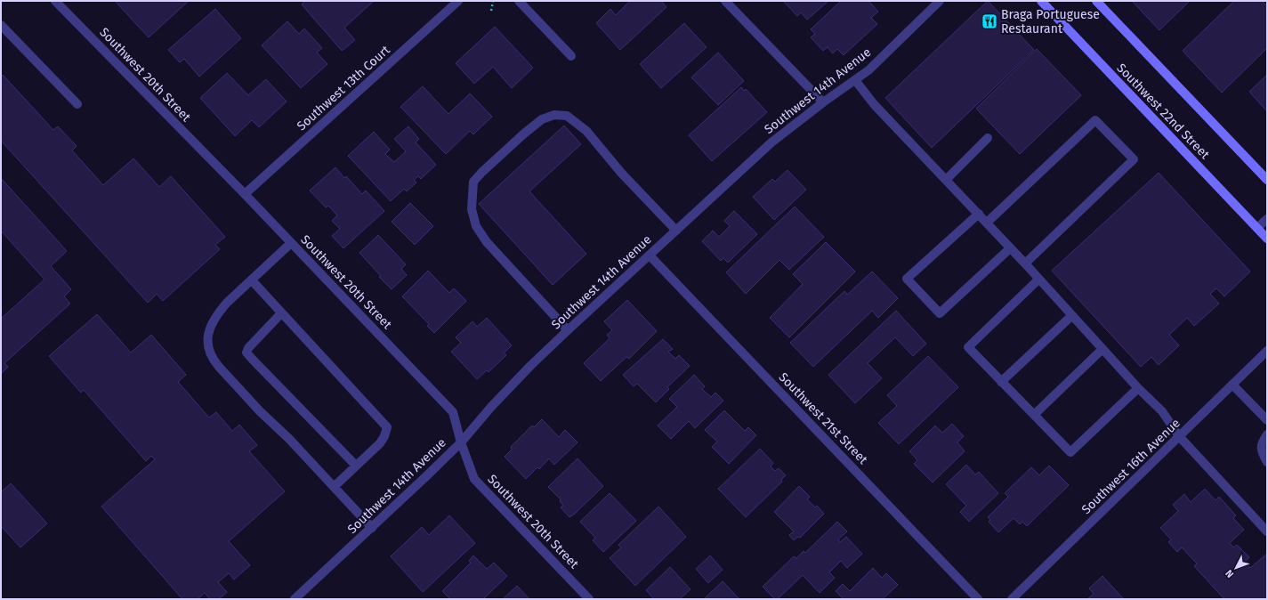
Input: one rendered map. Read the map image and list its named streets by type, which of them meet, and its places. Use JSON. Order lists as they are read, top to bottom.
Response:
{
  "streets": {
    "main road": ["Southwest 22nd Street"],
    "street": [
      "Southwest 20th Street",
      "Southwest 13th Court",
      "Southwest 14th Avenue",
      "Southwest 21st Street",
      "Southwest 16th Avenue"
    ]
  },
  "crossings": [
    ["Southwest 20th Street", "Southwest 13th Court"],
    ["Southwest 20th Street", "Southwest 14th Avenue"],
    ["Southwest 14th Avenue", "Southwest 21st Street"]
  ],
  "places": {
    "restaurant": ["Braga Portuguese Restaurant"]
  },
  "north": "bottom left"
}
